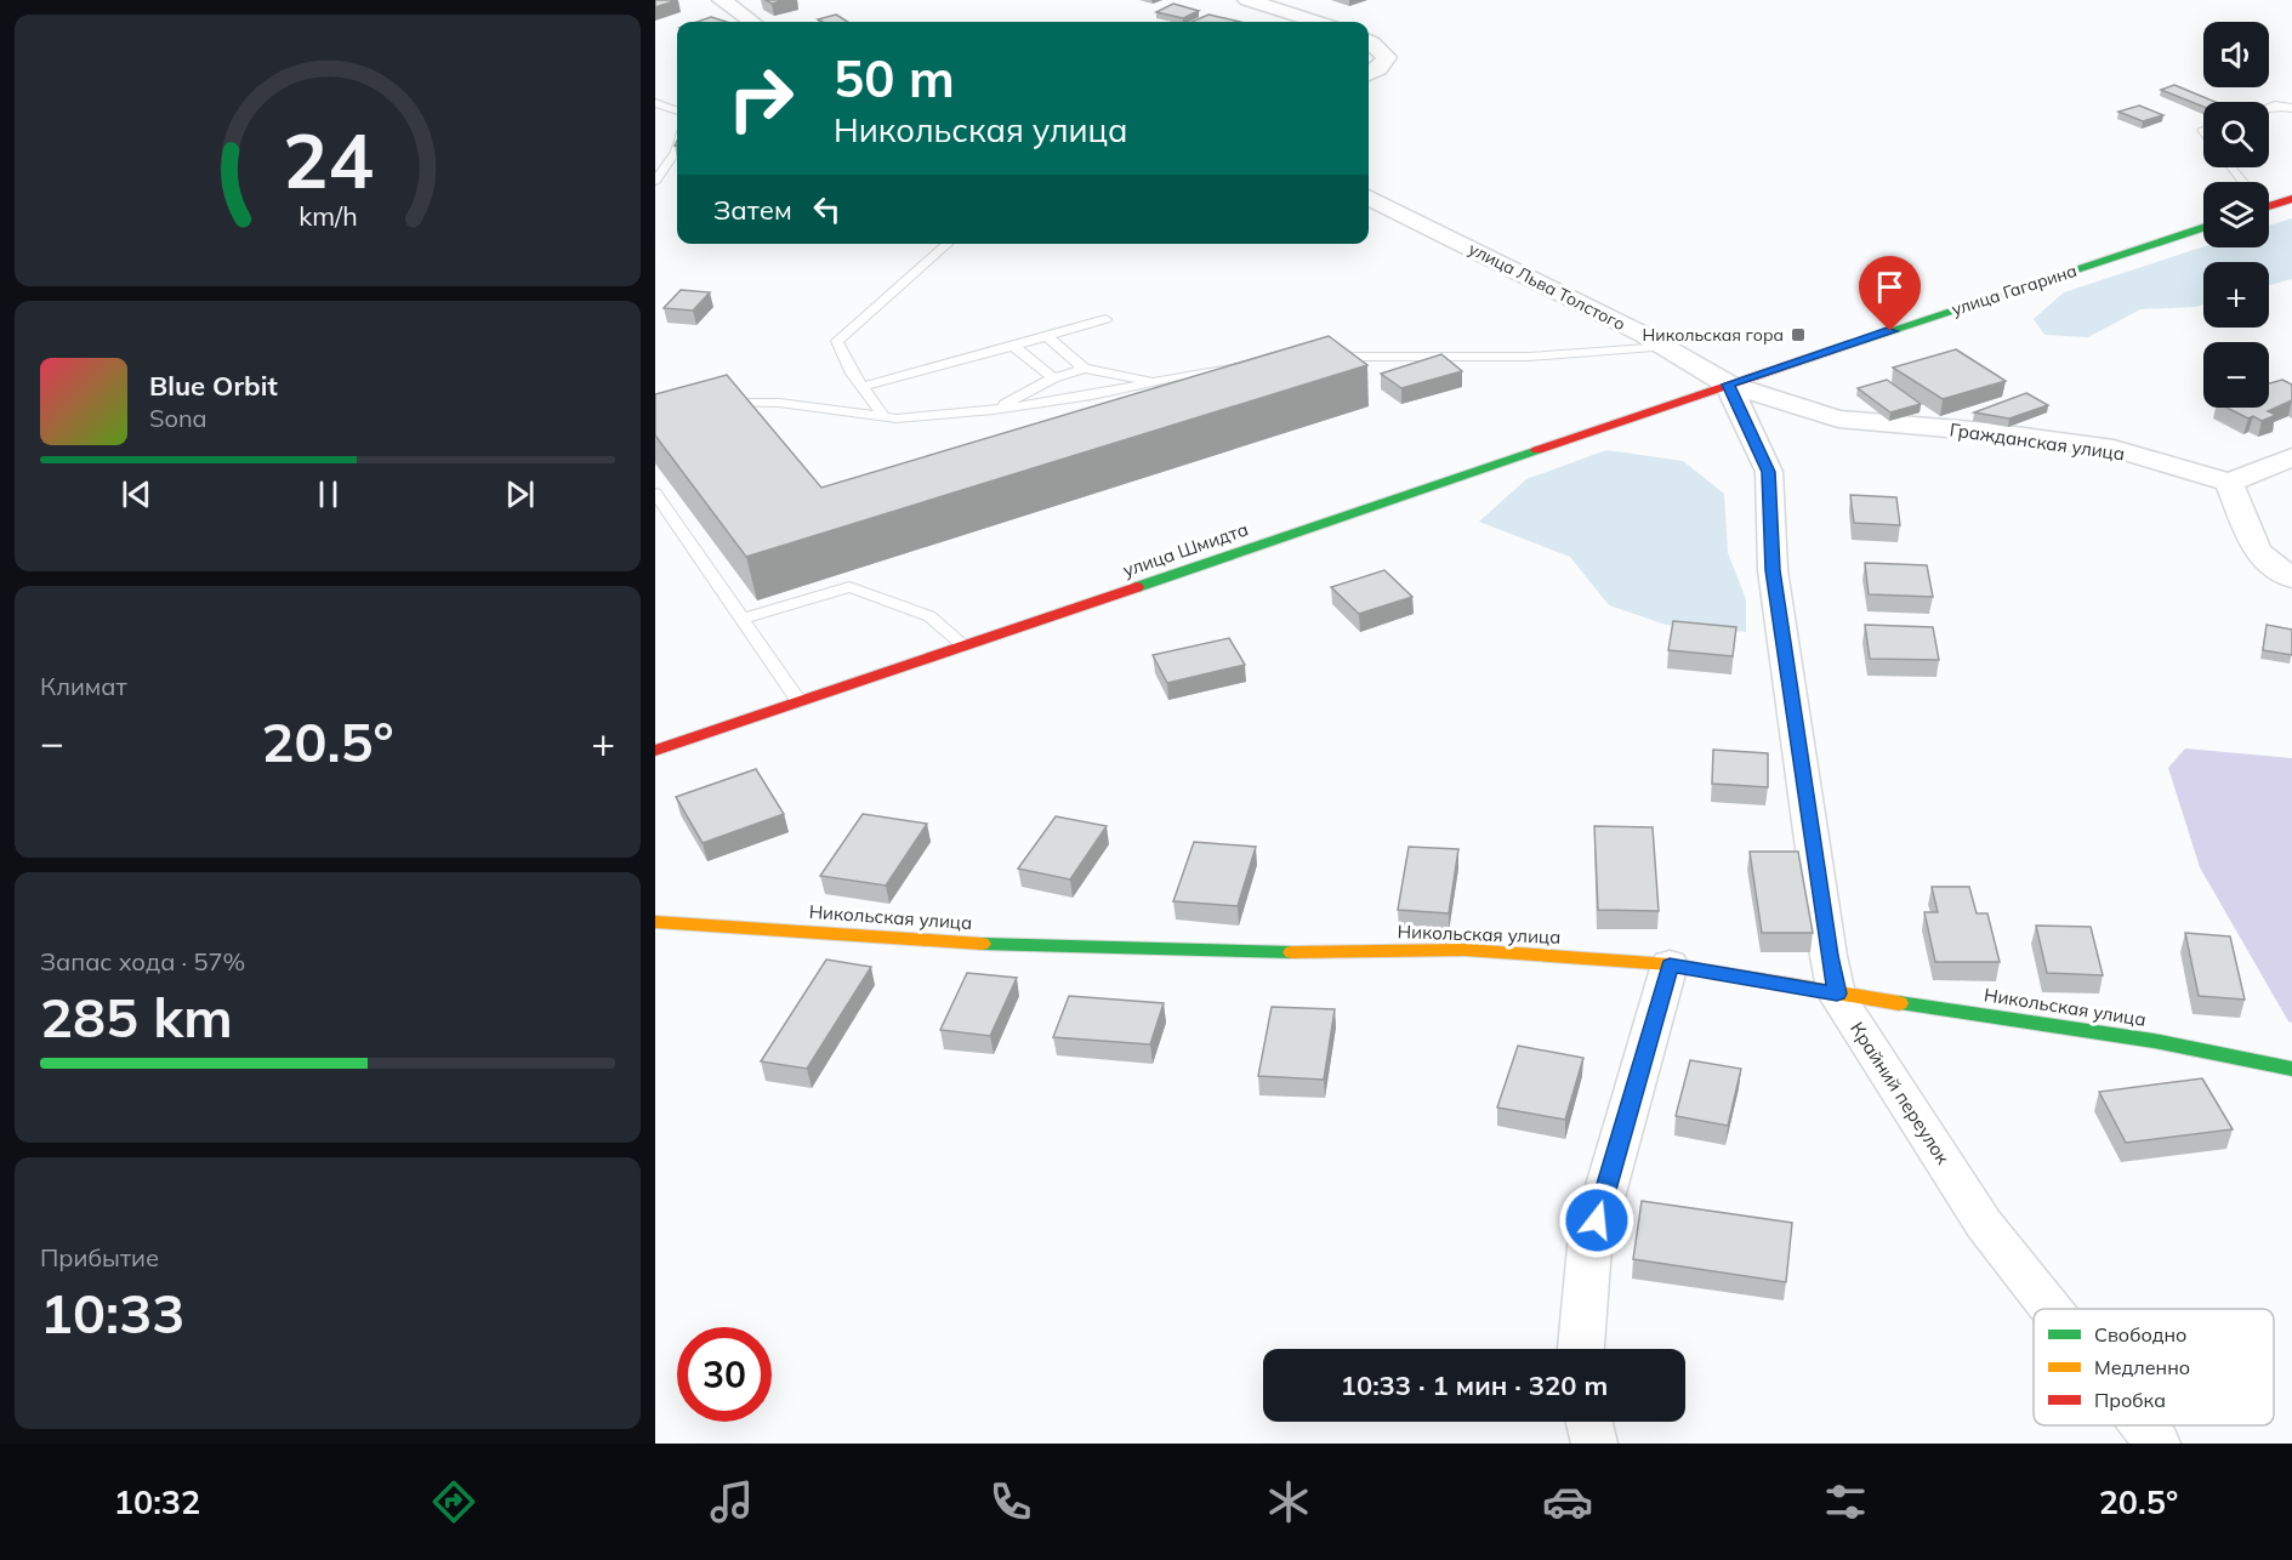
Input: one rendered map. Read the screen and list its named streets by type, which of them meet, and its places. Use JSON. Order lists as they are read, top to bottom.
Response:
{
  "streets": {
    "main road": ["улица Гагарина", "улица Шмидта", "Никольская улица"],
    "street": ["улица Льва Толстого", "Гражданская улица", "Крайний переулок"]
  },
  "crossings": [
    ["улица Льва Толстого", "улица Гагарина"],
    ["улица Льва Толстого", "Гражданская улица"],
    ["улица Льва Толстого", "улица Шмидта"],
    ["улица Льва Толстого", "Крайний переулок"],
    ["улица Гагарина", "Гражданская улица"],
    ["улица Гагарина", "улица Шмидта"],
    ["улица Гагарина", "Крайний переулок"],
    ["Гражданская улица", "улица Шмидта"],
    ["Гражданская улица", "Крайний переулок"],
    ["улица Шмидта", "Крайний переулок"],
    ["Никольская улица", "Крайний переулок"]
  ],
  "places": {
    "transit": ["Никольская гора"]
  },
  "legend": ["Свободно", "Медленно", "Пробка"],
  "page": {
    "map_buttons": ["+", "−"],
    "turn": ["50 m", "Никольская улица"],
    "then": "Затем",
    "song": ["Blue Orbit", "Sona"],
    "tile": [
      "Климат",
      ["Запас хода · 57%", "285 km"],
      ["Прибытие", "10:33"]
    ],
    "heat": ["−", "20.5°", "+"],
    "limit": "30",
    "trip": "10:33 · 1 мин · 320 m",
    "tabs": ["10:32", "20.5°"],
    "gauge": ["24", "km/h"]
  }
}
